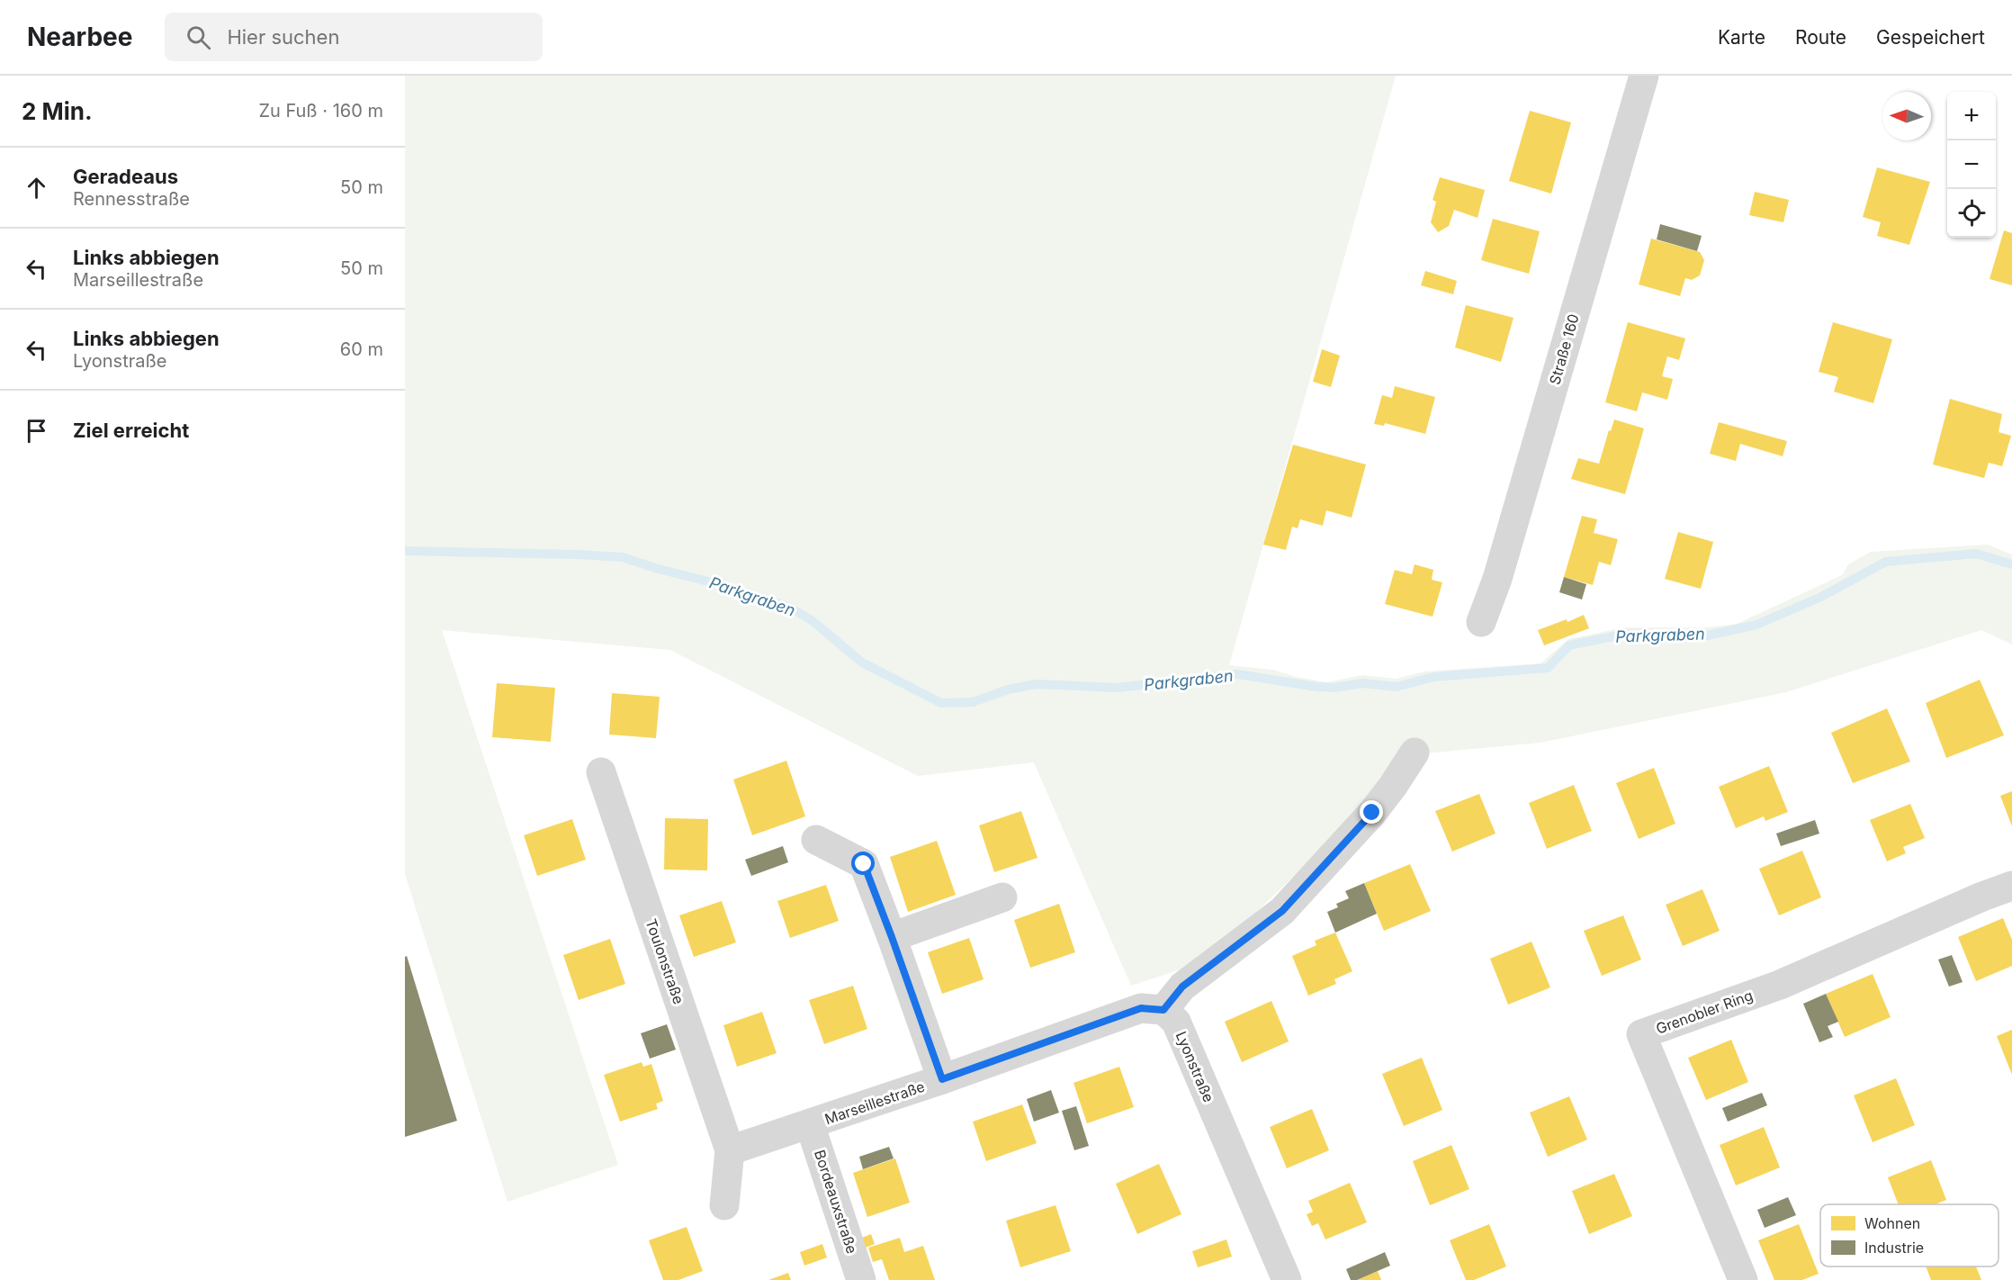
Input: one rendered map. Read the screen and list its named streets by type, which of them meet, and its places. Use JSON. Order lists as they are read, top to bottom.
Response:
{
  "streets": {
    "street": [
      "Straße 160",
      "Toulonstraße",
      "Grenobler Ring",
      "Lyonstraße",
      "Marseillestraße",
      "Bordeauxstraße"
    ]
  },
  "crossings": [
    ["Toulonstraße", "Marseillestraße"],
    ["Lyonstraße", "Marseillestraße"],
    ["Marseillestraße", "Bordeauxstraße"]
  ],
  "water": ["Parkgraben"],
  "legend": ["Wohnen", "Industrie"],
  "north": "left",
  "page": {
    "header": "Nearbee",
    "search": "Hier suchen",
    "nav": ["Karte", "Route", "Gespeichert"],
    "heading": ["2 Min.", "Zu Fuß · 160 m"],
    "map_buttons": ["+", "−"],
    "list": [
      ["Geradeaus", "Rennesstraße", "50 m"],
      ["Links abbiegen", "Marseillestraße", "50 m"],
      ["Links abbiegen", "Lyonstraße", "60 m"],
      "Ziel erreicht"
    ]
  }
}
